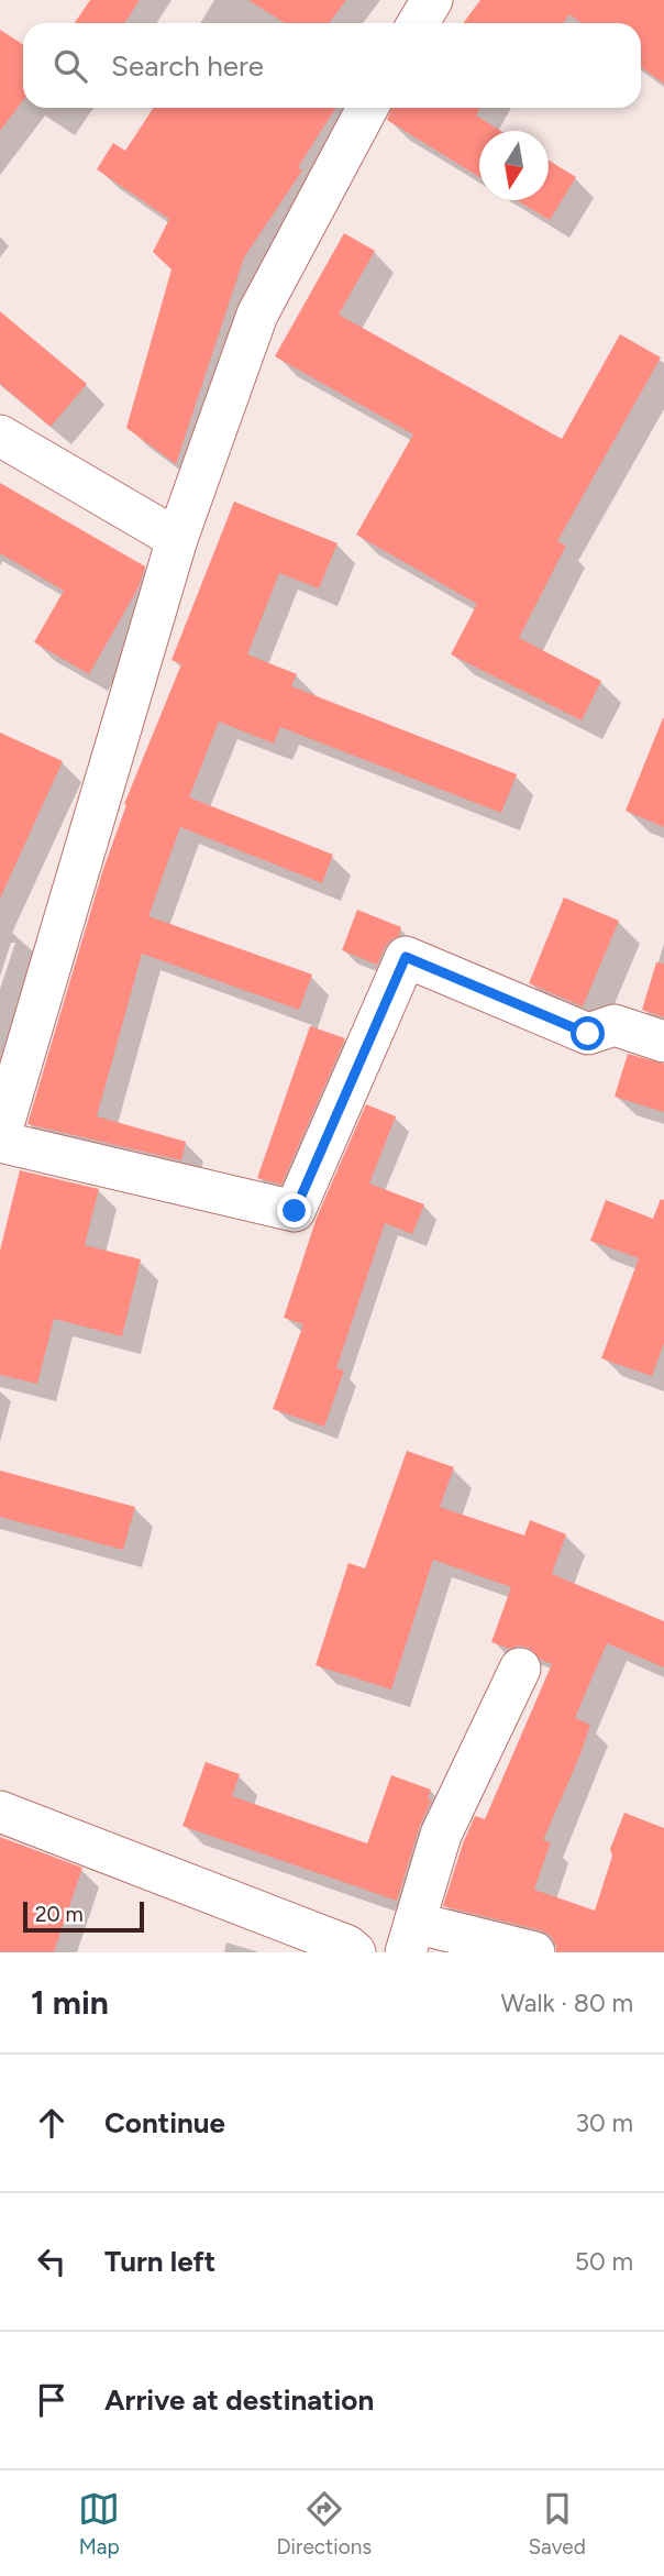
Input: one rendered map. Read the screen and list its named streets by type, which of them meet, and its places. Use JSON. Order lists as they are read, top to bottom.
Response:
{
  "scale_bar": "20 m",
  "north": "bottom",
  "page": {
    "search": "Search here",
    "scale": "20 m",
    "heading": ["1 min", "Walk · 80 m"],
    "list": [
      ["Continue", "30 m"],
      ["Turn left", "50 m"],
      "Arrive at destination"
    ],
    "nav": ["Map", "Directions", "Saved"]
  }
}
